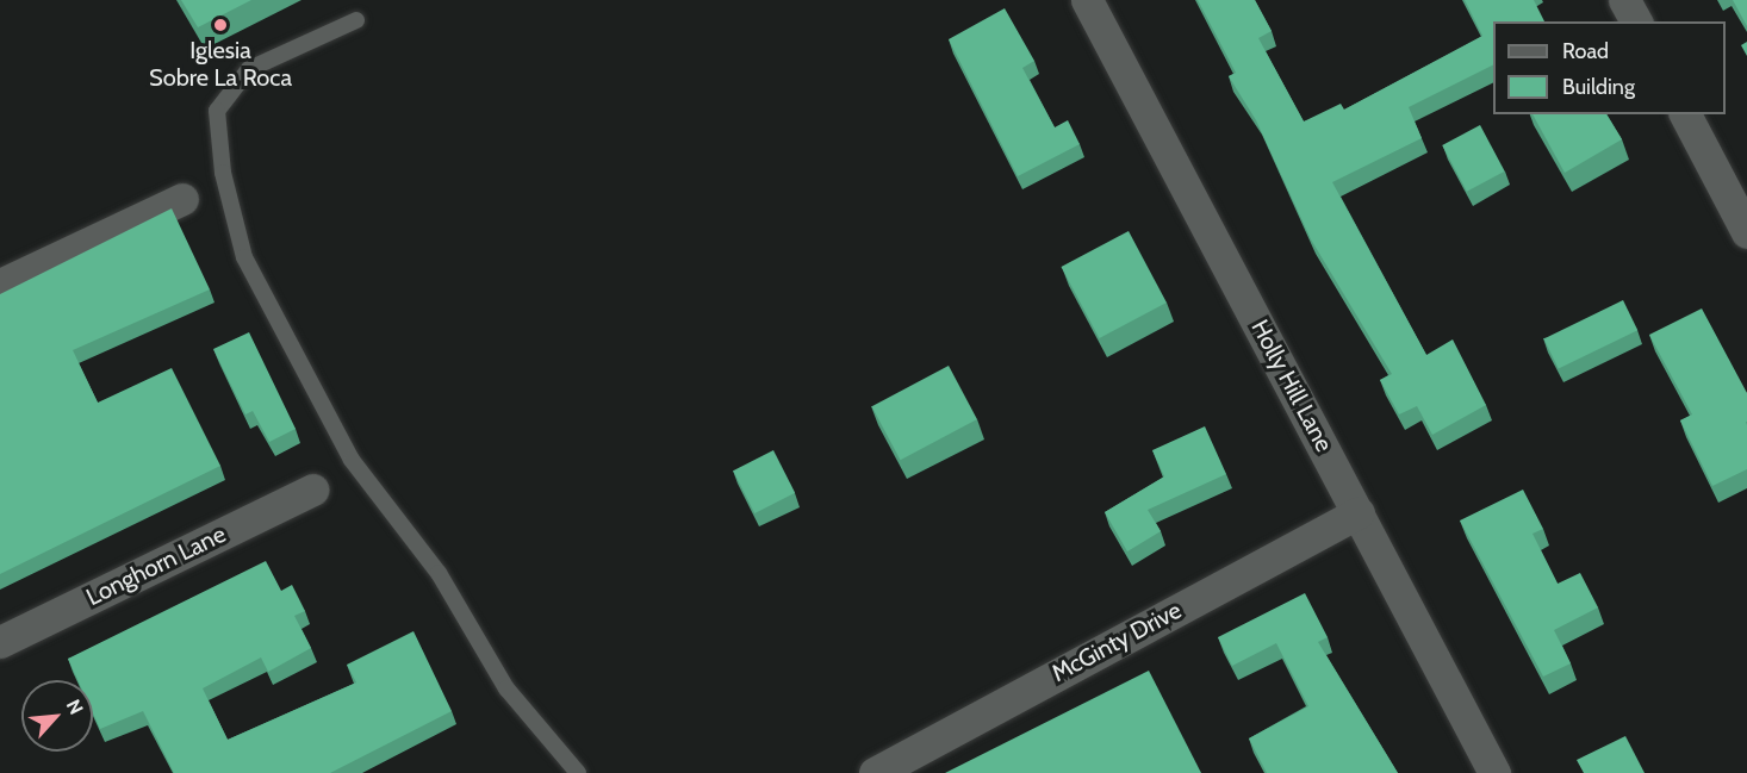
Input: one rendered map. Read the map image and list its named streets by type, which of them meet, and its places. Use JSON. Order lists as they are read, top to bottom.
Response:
{
  "streets": {
    "street": ["Holly Hill Lane", "Longhorn Lane", "McGinty Drive"]
  },
  "crossings": [
    ["Holly Hill Lane", "McGinty Drive"]
  ],
  "places": ["Iglesia Sobre La Roca"],
  "legend": ["Road", "Building"],
  "north": "top right"
}
